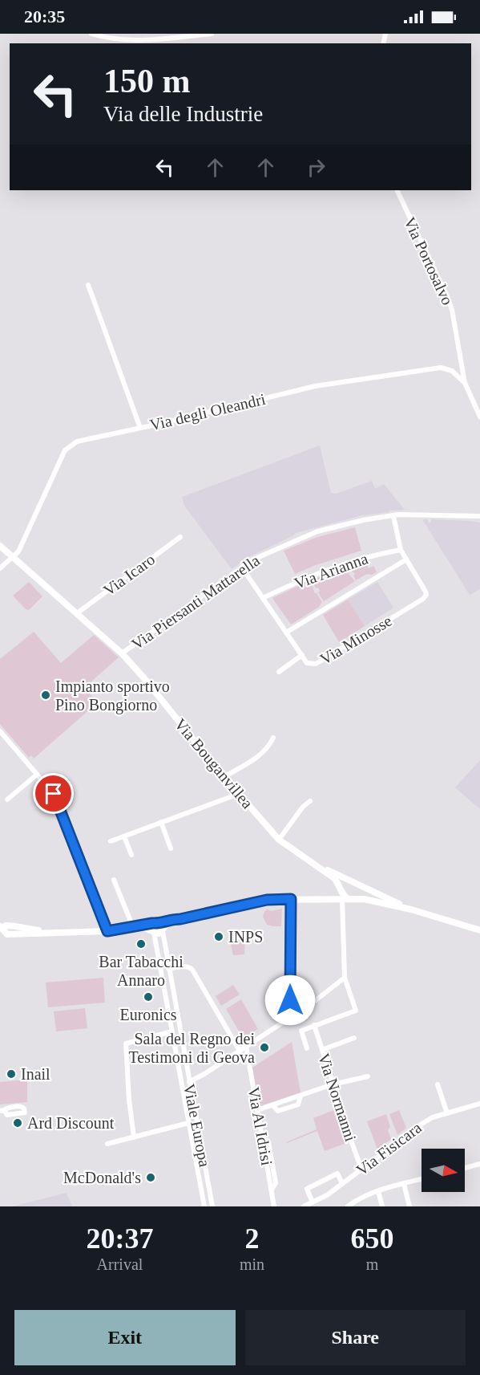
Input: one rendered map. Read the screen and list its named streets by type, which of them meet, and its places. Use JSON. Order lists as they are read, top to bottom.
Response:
{
  "streets": {
    "main road": ["Via Bouganvillea"],
    "street": [
      "Via Portosalvo",
      "Via degli Oleandri",
      "Via Arianna",
      "Via Icaro",
      "Via Piersanti Mattarella",
      "Via Minosse",
      "Via Normanni",
      "Viale Europa",
      "Via Al Idrisi",
      "Via Fisicara"
    ]
  },
  "crossings": [
    ["Via Portosalvo", "Via degli Oleandri"],
    ["Via degli Oleandri", "Via Bouganvillea"],
    ["Via Arianna", "Via Minosse"],
    ["Via Icaro", "Via Bouganvillea"],
    ["Via Piersanti Mattarella", "Via Minosse"],
    ["Via Piersanti Mattarella", "Via Bouganvillea"],
    ["Via Normanni", "Via Fisicara"]
  ],
  "places": [
    "Impianto sportivo Pino Bongiorno",
    "INPS",
    "Bar Tabacchi Annaro",
    "Euronics",
    "Sala del Regno dei Testimoni di Geova",
    "Inail",
    "Ard Discount",
    "McDonald's"
  ],
  "north": "right",
  "page": {
    "status": "20:35",
    "turn": ["150 m", "Via delle Industrie"],
    "eta": [
      "20:37",
      "Arrival",
      "2",
      "min",
      "650",
      "m"
    ],
    "buttons": ["Exit", "Share"]
  }
}
